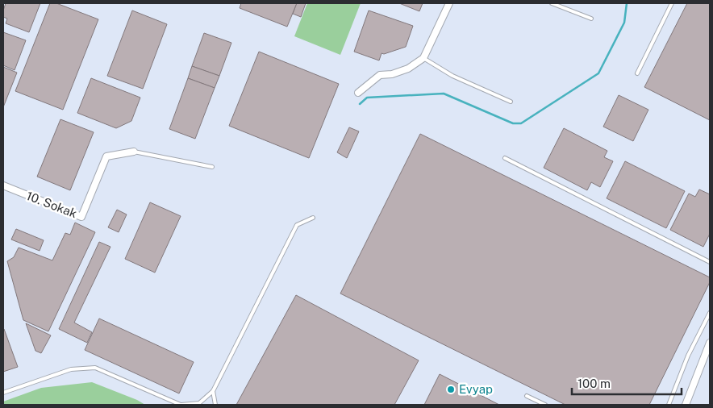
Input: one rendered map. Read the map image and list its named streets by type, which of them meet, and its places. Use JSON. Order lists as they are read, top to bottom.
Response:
{
  "streets": {
    "street": ["10. Sokak"]
  },
  "places": ["Evyap"],
  "scale_bar": "100 m"
}
